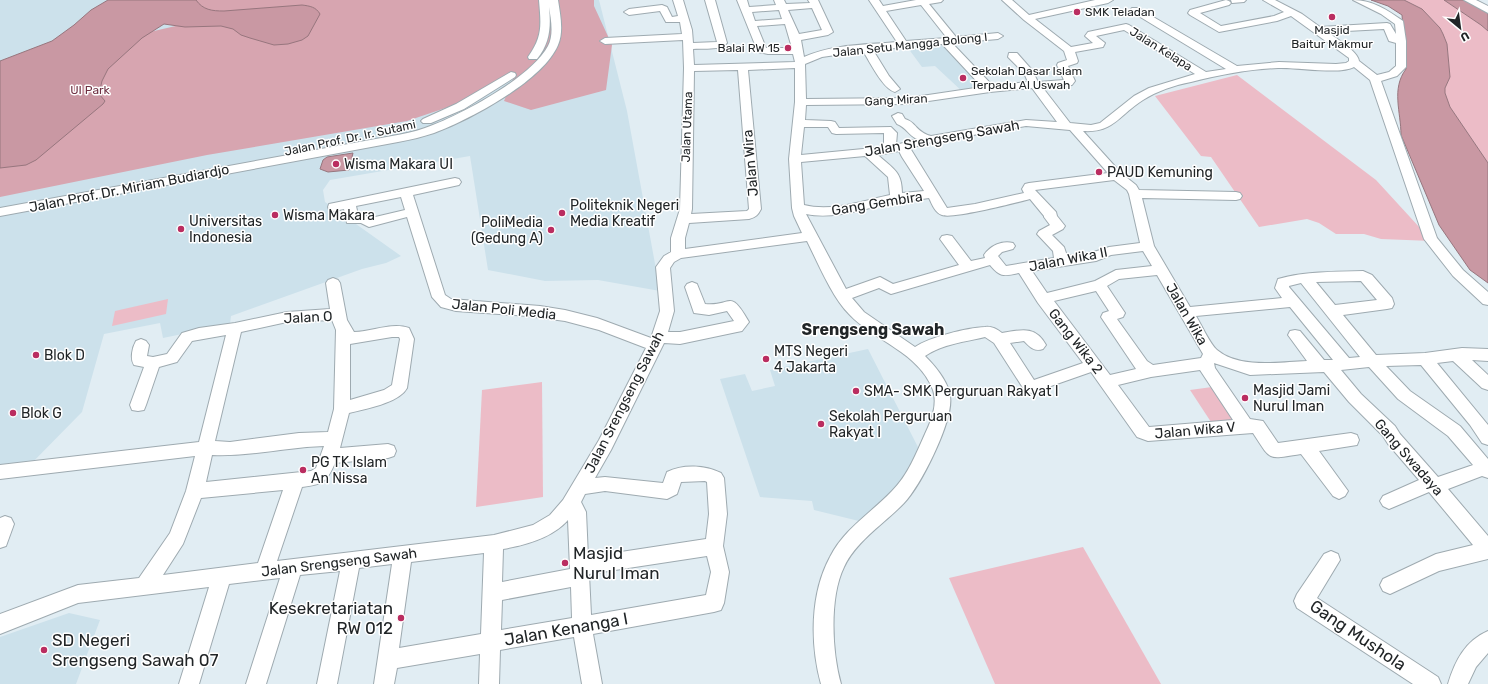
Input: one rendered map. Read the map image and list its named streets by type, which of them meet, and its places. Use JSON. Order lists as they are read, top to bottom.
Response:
{
  "streets": {
    "street": [
      "Jalan Setu Mangga Bolong I",
      "Jalan Kelapa",
      "Gang Miran",
      "Jalan Utama",
      "Jalan Prof. Dr. Ir. Sutami",
      "Jalan Srengseng Sawah",
      "Jalan Wira",
      "Jalan Prof. Dr. Miriam Budiardjo",
      "Gang Gembira",
      "Jalan Wika II",
      "Jalan Poli Media",
      "Jalan Wika",
      "Jalan O",
      "Gang Wika 2",
      "Jalan Wika V",
      "Gang Swadaya",
      "Jalan Kenanga I",
      "Gang Mushola"
    ]
  },
  "crossings": [
    ["Jalan Kelapa", "Gang Miran"],
    ["Jalan Kelapa", "Jalan Srengseng Sawah"],
    ["Jalan Utama", "Jalan Srengseng Sawah"],
    ["Jalan Utama", "Jalan Wira"],
    ["Jalan Prof. Dr. Ir. Sutami", "Jalan Prof. Dr. Miriam Budiardjo"],
    ["Jalan Srengseng Sawah", "Jalan Poli Media"],
    ["Jalan Wika II", "Jalan Wika"],
    ["Jalan Wika II", "Gang Wika 2"],
    ["Jalan Wika", "Jalan Wika V"],
    ["Jalan Wika", "Gang Swadaya"],
    ["Gang Wika 2", "Jalan Wika V"]
  ],
  "districts": ["Srengseng Sawah"],
  "parks": ["UI Park"],
  "places": [
    "SMK Teladan",
    "Masjid Baitur Makmur",
    "Balai RW 15",
    "Sekolah Dasar Islam Terpadu Al Uswah",
    "Wisma Makara UI",
    "PAUD Kemuning",
    "Politeknik Negeri Media Kreatif",
    "Wisma Makara",
    "Universitas Indonesia",
    "PoliMedia (Gedung A)",
    "Blok D",
    "MTS Negeri 4 Jakarta",
    "SMA- SMK Perguruan Rakyat I",
    "Masjid Jami Nurul Iman",
    "Blok G",
    "Sekolah Perguruan Rakyat I",
    "PG TK Islam An Nissa",
    "Masjid Nurul Iman",
    "Kesekretariatan RW 012",
    "SD Negeri Srengseng Sawah 07"
  ],
  "north": "bottom right"
}
